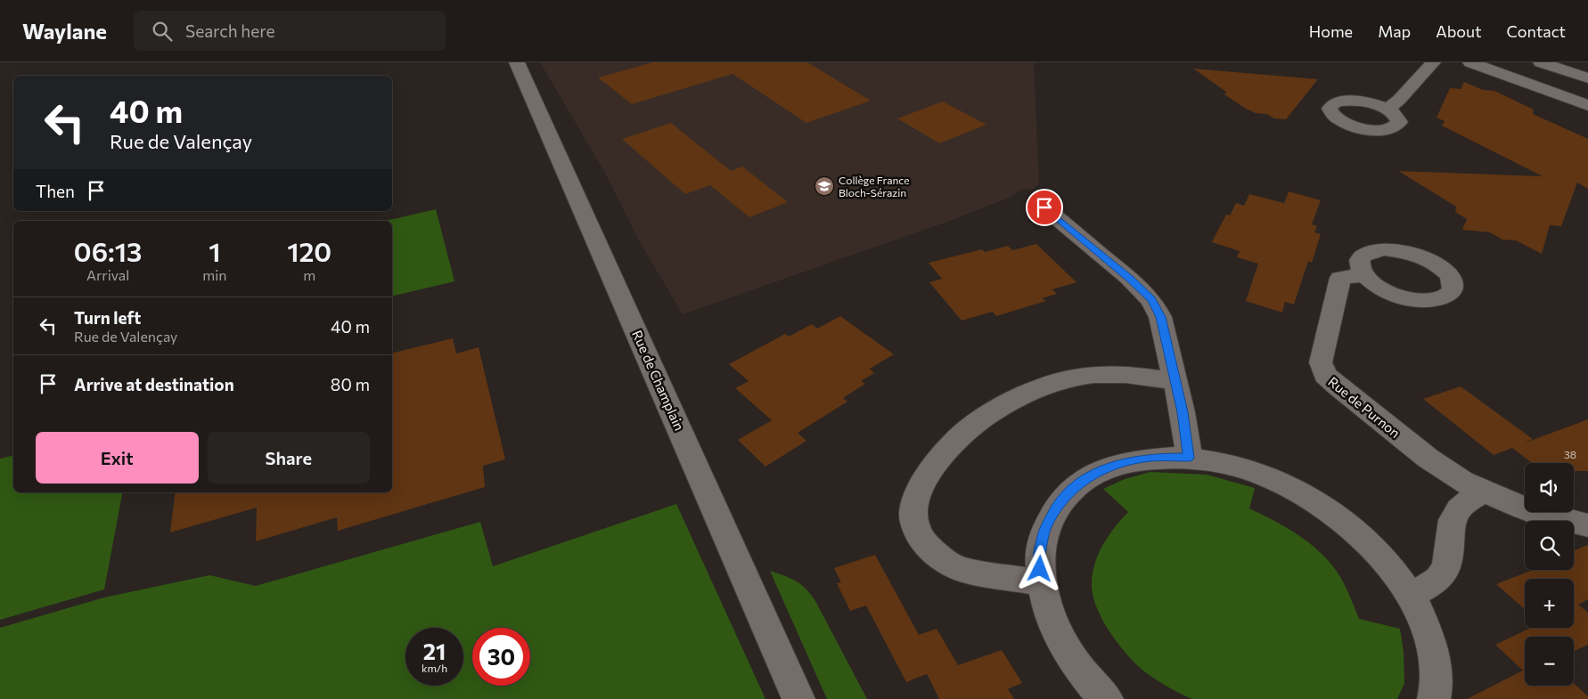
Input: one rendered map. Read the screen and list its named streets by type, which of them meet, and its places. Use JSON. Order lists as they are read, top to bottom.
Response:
{
  "streets": {
    "street": ["Rue de Champlain", "Rue de Purnon"]
  },
  "places": {
    "school or university": ["Collège France Bloch-Sérazin"]
  },
  "house_numbers": ["38"],
  "page": {
    "header": "Waylane",
    "search": "Search here",
    "nav": [
      "Home",
      "Map",
      "About",
      "Contact"
    ],
    "turn": ["40 m", "Rue de Valençay"],
    "then": "Then",
    "eta": [
      "06:13",
      "Arrival",
      "1",
      "min",
      "120",
      "m"
    ],
    "list": [
      {
        "name": "Turn left",
        "note": "Rue de Valençay",
        "value": "40 m"
      },
      {
        "name": "Arrive at destination",
        "value": "80 m"
      }
    ],
    "buttons": ["Exit", "Share"],
    "map_buttons": ["+", "−"],
    "speed": "21 km/h",
    "limit": "30"
  }
}
